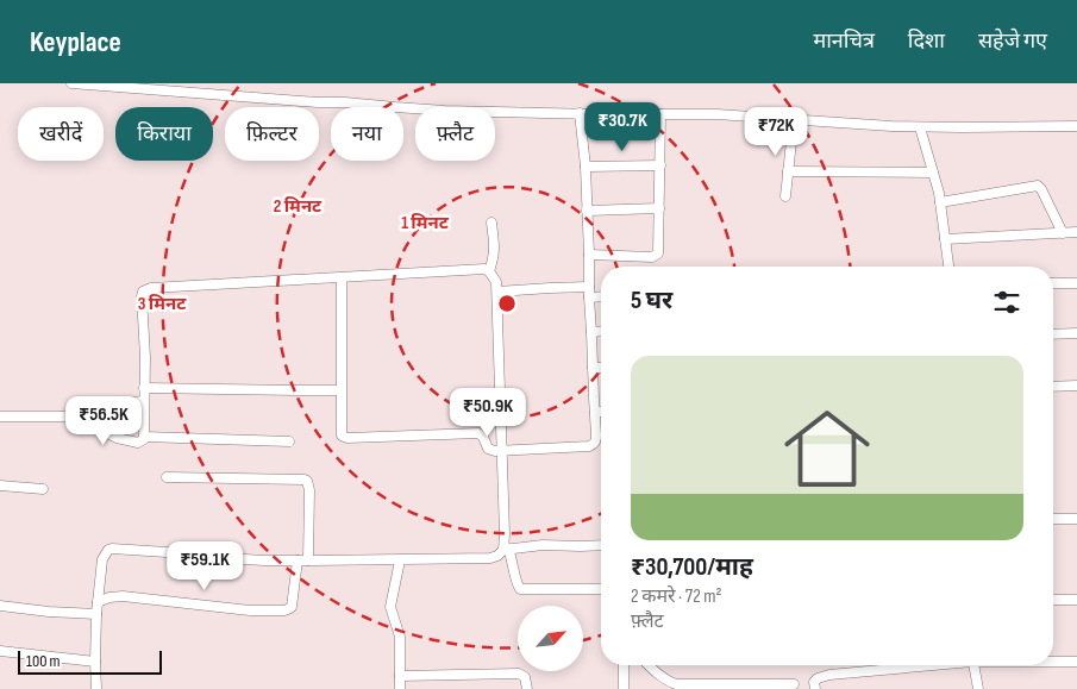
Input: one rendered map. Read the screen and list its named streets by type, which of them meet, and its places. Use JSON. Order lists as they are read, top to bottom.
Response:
{
  "scale_bar": "100 m",
  "north": "top right",
  "page": {
    "header": "Keyplace",
    "nav": ["मानचित्र", "दिशा", "सहेजे गए"],
    "price": [
      "₹30.7K",
      "₹72K",
      "₹50.9K",
      "₹56.5K",
      "₹59.1K"
    ],
    "chip": [
      "खरीदें",
      "किराया",
      "फ़िल्टर",
      "नया",
      "फ़्लैट"
    ],
    "heading": "5 घर",
    "list": [
      {
        "name": "₹30,700/माह",
        "note": "2 कमरे · 72 m² · फ़्लैट"
      }
    ],
    "scale": "100 m"
  },
  "rings": ["2 मिनट", "1 मिनट", "3 मिनट"]
}
